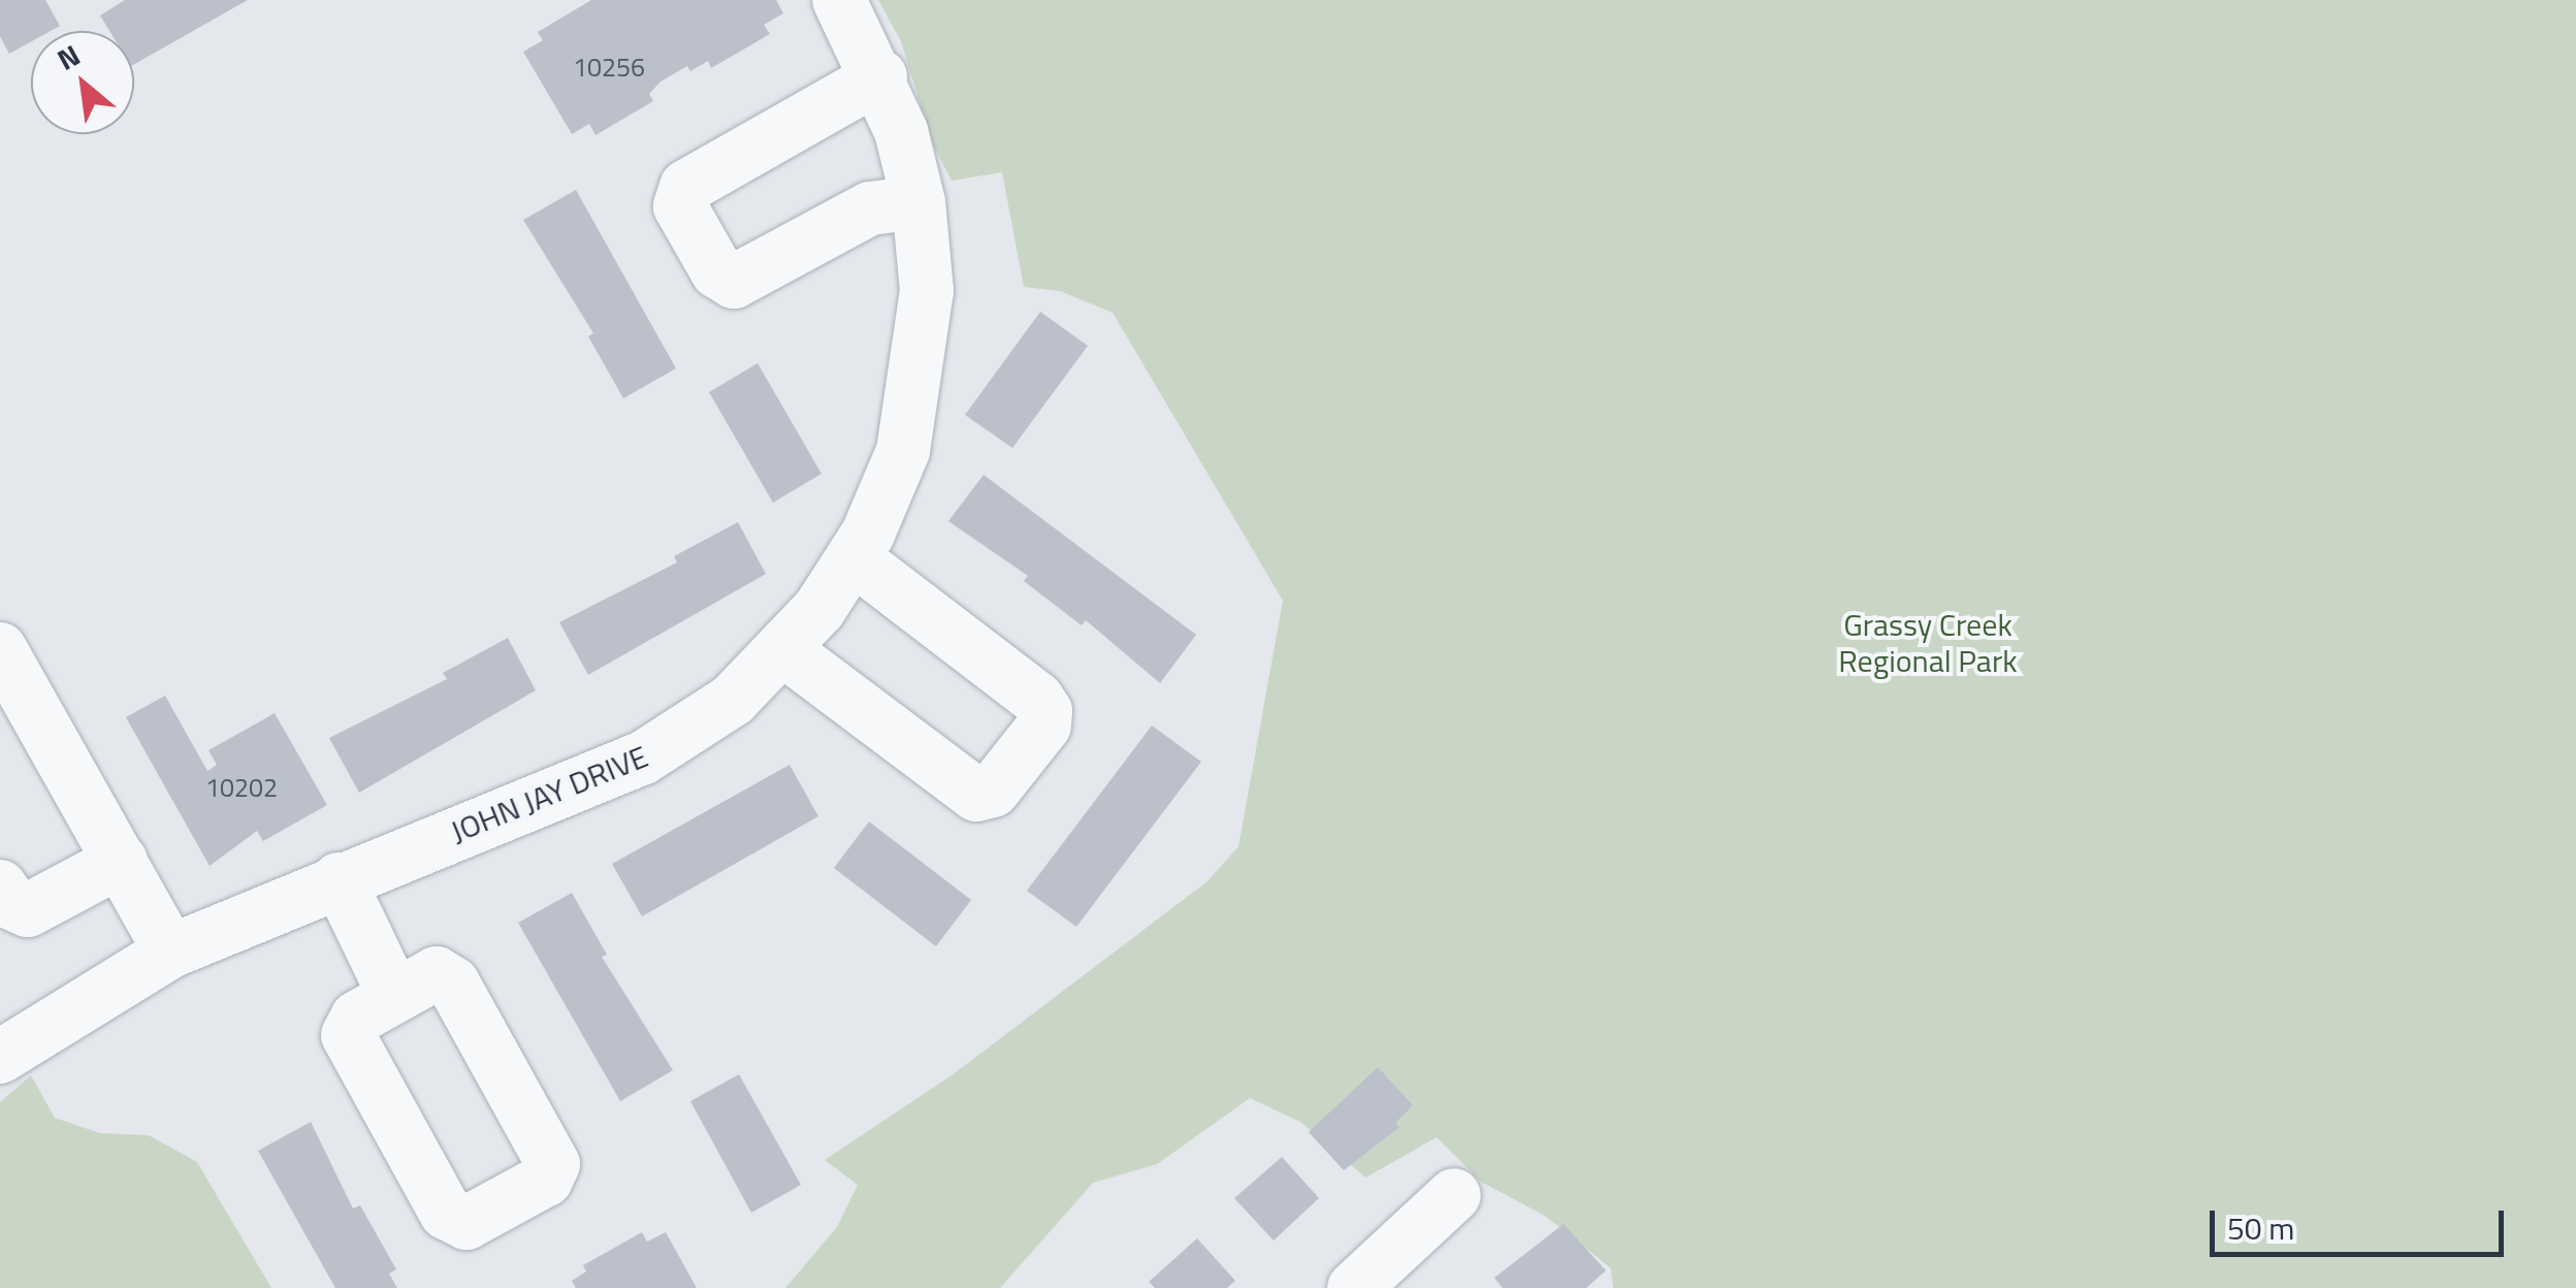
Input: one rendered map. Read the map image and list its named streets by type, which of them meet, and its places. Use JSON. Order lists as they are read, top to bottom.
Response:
{
  "streets": {
    "street": ["JOHN JAY DRIVE"]
  },
  "parks": ["Grassy Creek Regional Park"],
  "house_numbers": ["10256", "10202"],
  "scale_bar": "50 m",
  "north": "top left"
}
